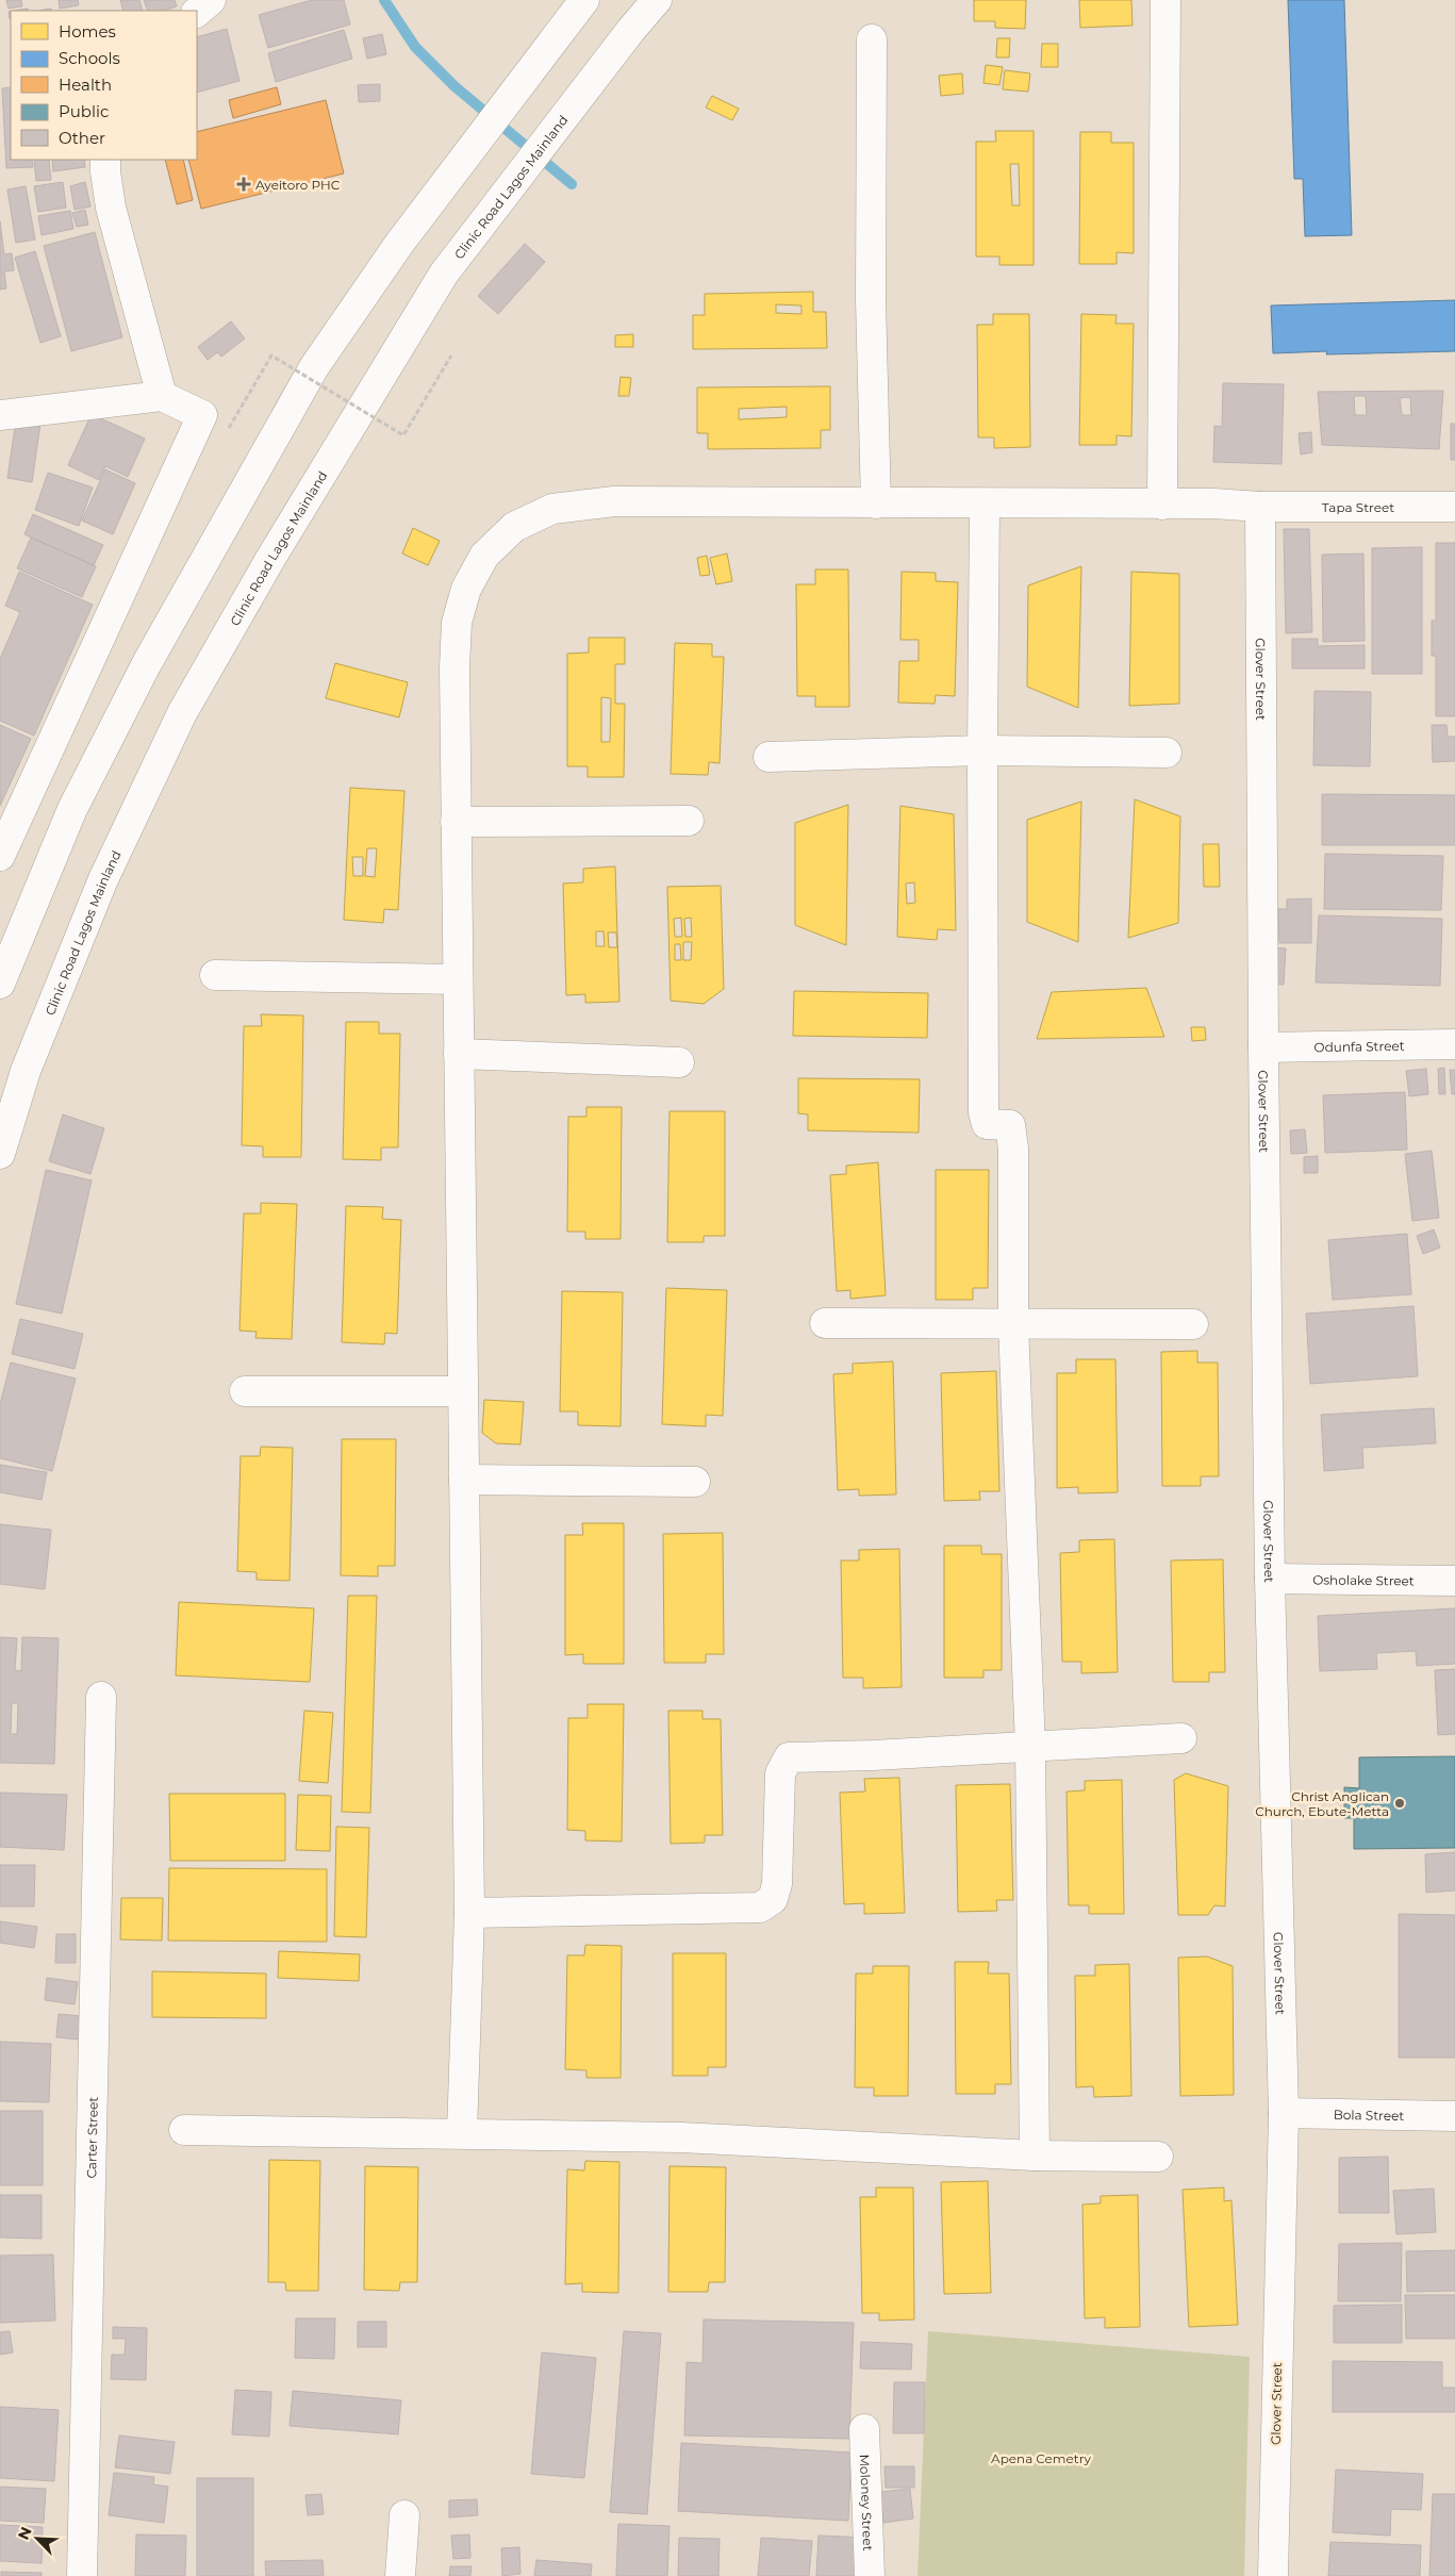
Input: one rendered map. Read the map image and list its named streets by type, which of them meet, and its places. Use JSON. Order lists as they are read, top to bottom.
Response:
{
  "streets": {
    "street": [
      "Clinic Road Lagos Mainland",
      "Tapa Street",
      "Glover Street",
      "Odunfa Street",
      "Osholake Street",
      "Bola Street",
      "Carter Street",
      "Moloney Street"
    ]
  },
  "crossings": [
    ["Tapa Street", "Glover Street"],
    ["Glover Street", "Odunfa Street"],
    ["Glover Street", "Osholake Street"],
    ["Glover Street", "Bola Street"]
  ],
  "parks": ["Apena Cemetry"],
  "places": {
    "health": ["Ayeitoro PHC"],
    "other": ["Christ Anglican Church, Ebute-Metta"]
  },
  "legend": [
    "Homes",
    "Schools",
    "Health",
    "Public",
    "Other"
  ],
  "north": "top left"
}
